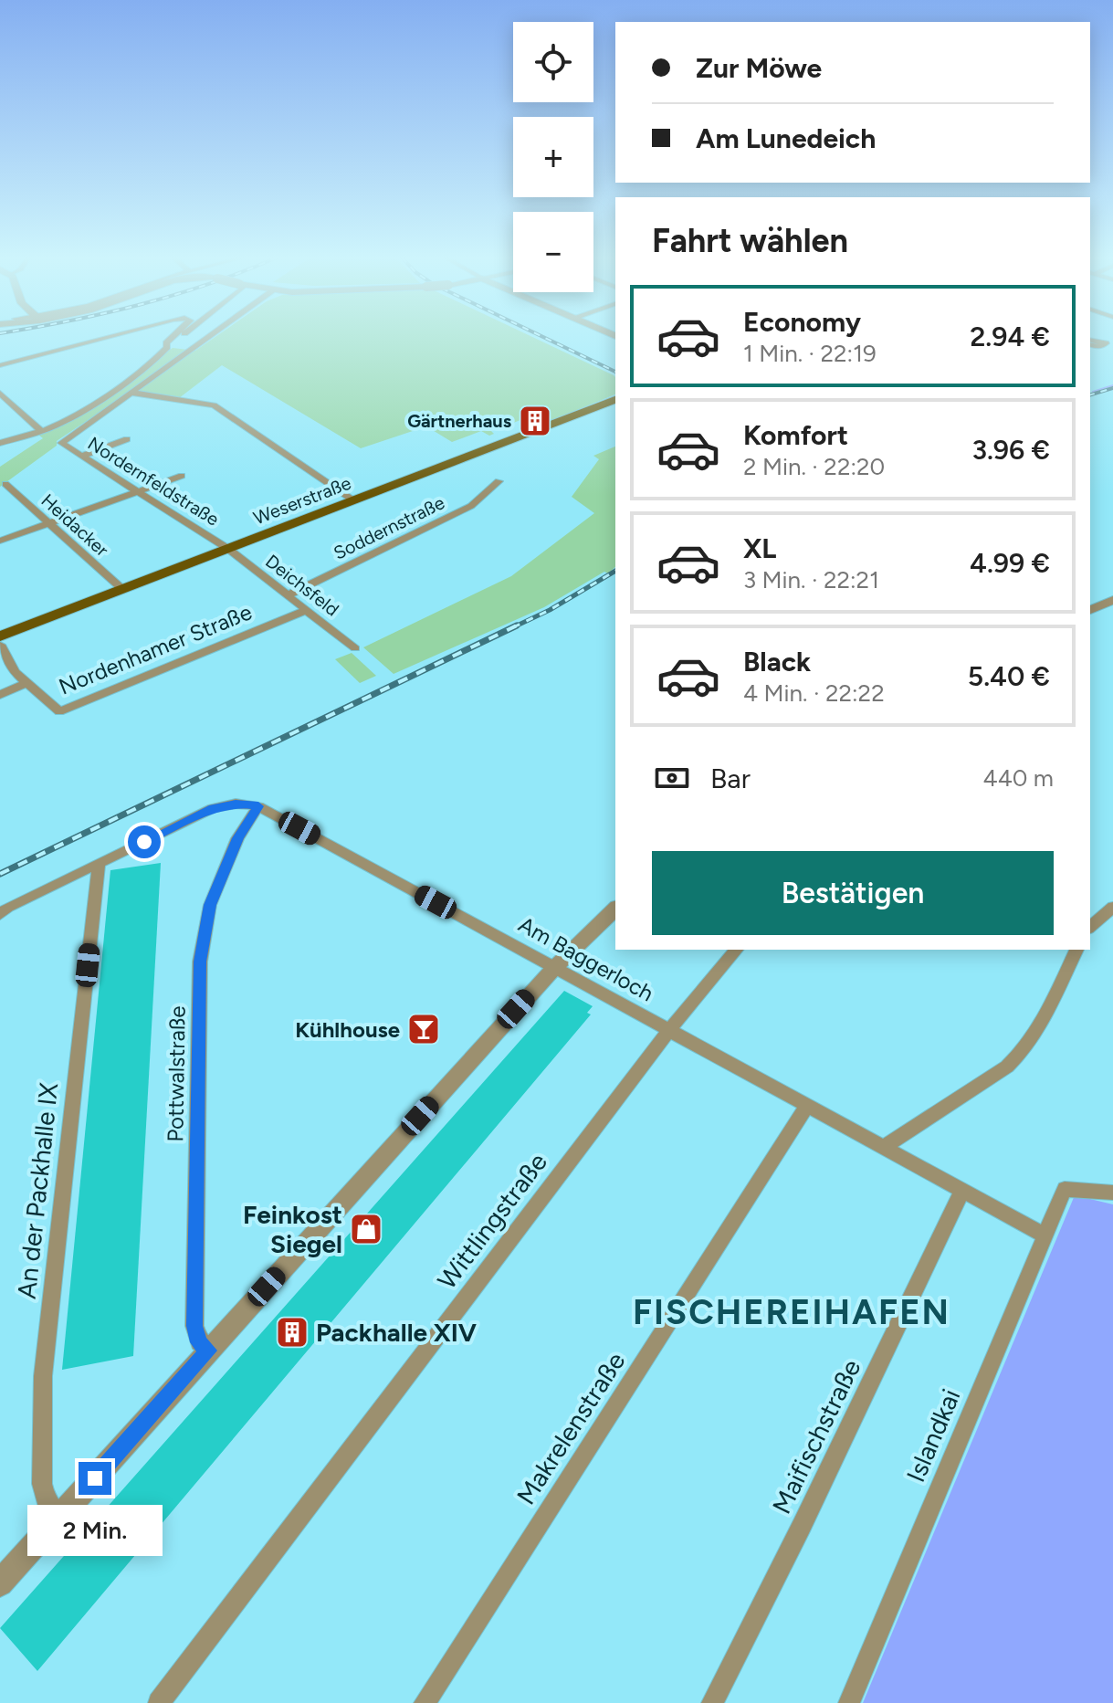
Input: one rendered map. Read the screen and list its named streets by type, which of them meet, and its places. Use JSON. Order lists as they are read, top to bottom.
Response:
{
  "streets": {
    "main road": ["Weserstraße"],
    "street": [
      "Nordernfeldstraße",
      "Heidacker",
      "Soddernstraße",
      "Deichsfeld",
      "Nordenhamer Straße",
      "Am Baggerloch",
      "Pottwalstraße",
      "An der Packhalle IX",
      "Wittlingstraße",
      "Makrelenstraße",
      "Islandkai",
      "Maifischstraße"
    ]
  },
  "crossings": [
    ["Nordernfeldstraße", "Weserstraße"],
    ["Nordernfeldstraße", "Deichsfeld"],
    ["Weserstraße", "Heidacker"],
    ["Weserstraße", "Deichsfeld"],
    ["Soddernstraße", "Deichsfeld"],
    ["Deichsfeld", "Nordenhamer Straße"],
    ["Am Baggerloch", "Pottwalstraße"],
    ["Am Baggerloch", "An der Packhalle IX"],
    ["Am Baggerloch", "Wittlingstraße"],
    ["Am Baggerloch", "Makrelenstraße"],
    ["Am Baggerloch", "Islandkai"],
    ["Am Baggerloch", "Maifischstraße"]
  ],
  "districts": ["FISCHEREIHAFEN"],
  "places": {
    "building": ["Gärtnerhaus", "Packhalle XIV"],
    "bar": ["Kühlhouse"],
    "shop": ["Feinkost Siegel"]
  },
  "page": {
    "map_buttons": ["+", "−"],
    "banner": ["Zur Möwe", "Am Lunedeich"],
    "heading": "Fahrt wählen",
    "list": [
      {
        "name": "Economy",
        "note": "1 Min. · 22:19",
        "value": "2.94 €"
      },
      {
        "name": "Komfort",
        "note": "2 Min. · 22:20",
        "value": "3.96 €"
      },
      {
        "name": "XL",
        "note": "3 Min. · 22:21",
        "value": "4.99 €"
      },
      {
        "name": "Black",
        "note": "4 Min. · 22:22",
        "value": "5.40 €"
      }
    ],
    "pay": ["Bar", "440 m"],
    "buttons": "Bestätigen",
    "bubble": "2 Min."
  }
}
